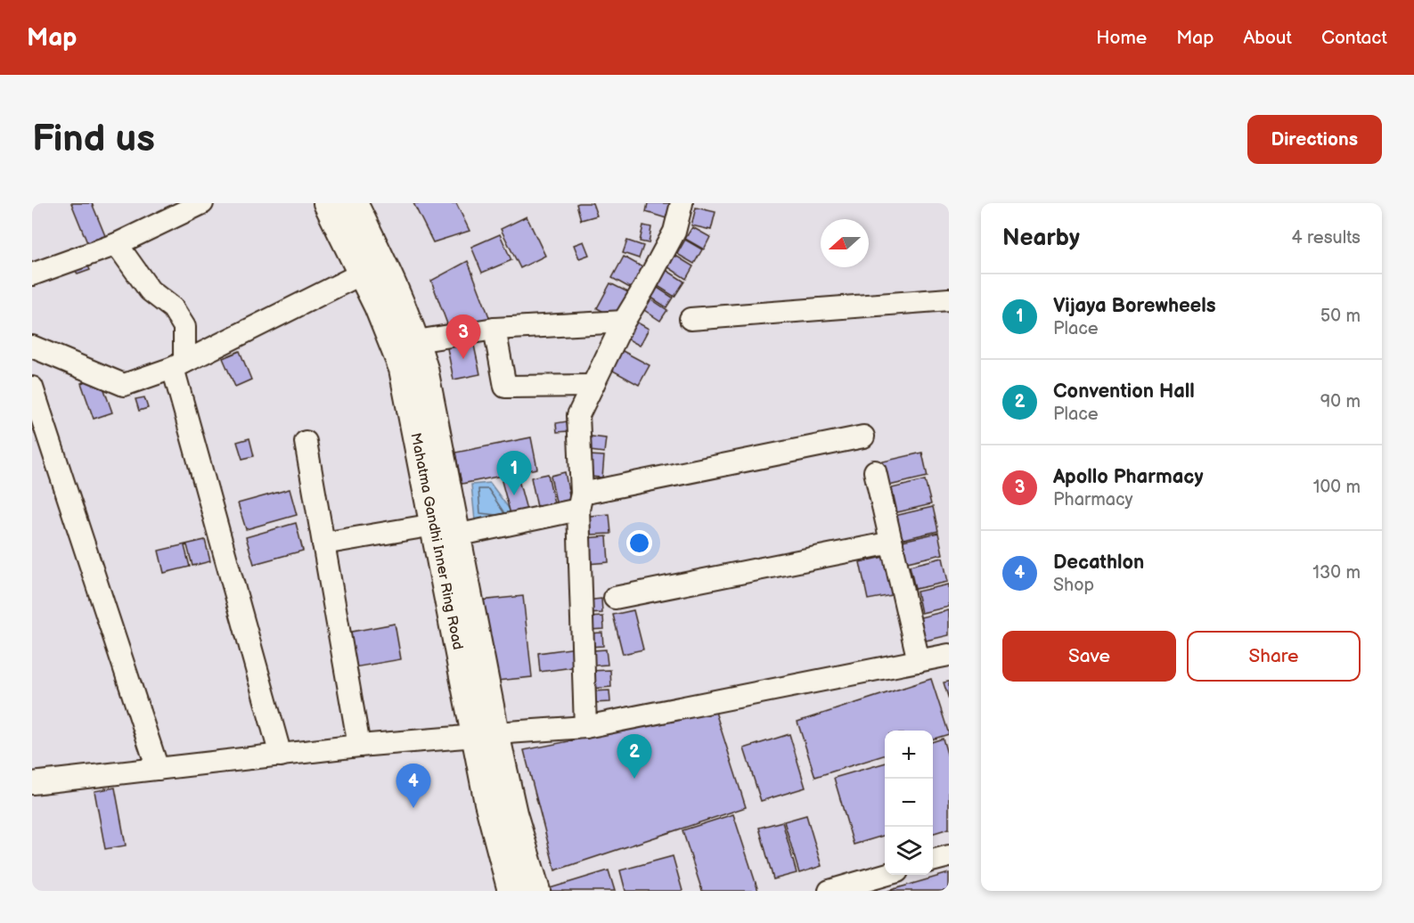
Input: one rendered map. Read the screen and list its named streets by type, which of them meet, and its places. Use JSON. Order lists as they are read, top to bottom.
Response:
{
  "streets": {
    "main road": ["Mahatma Gandhi Inner Ring Road"]
  },
  "north": "left",
  "page": {
    "header": "Map",
    "nav": [
      "Home",
      "Map",
      "About",
      "Contact"
    ],
    "buttons": [
      "Directions",
      ["Save", "Share"]
    ],
    "title": "Find us",
    "heading": ["Nearby", "4 results"],
    "list": [
      {
        "mark": "1",
        "name": "Vijaya Borewheels",
        "note": "Place",
        "value": "50 m"
      },
      {
        "mark": "2",
        "name": "Convention Hall",
        "note": "Place",
        "value": "90 m"
      },
      {
        "mark": "3",
        "name": "Apollo Pharmacy",
        "note": "Pharmacy",
        "value": "100 m"
      },
      {
        "mark": "4",
        "name": "Decathlon",
        "note": "Shop",
        "value": "130 m"
      }
    ],
    "pins": [
      "3",
      "1",
      "2",
      "4"
    ],
    "map_buttons": ["+", "−"]
  }
}
